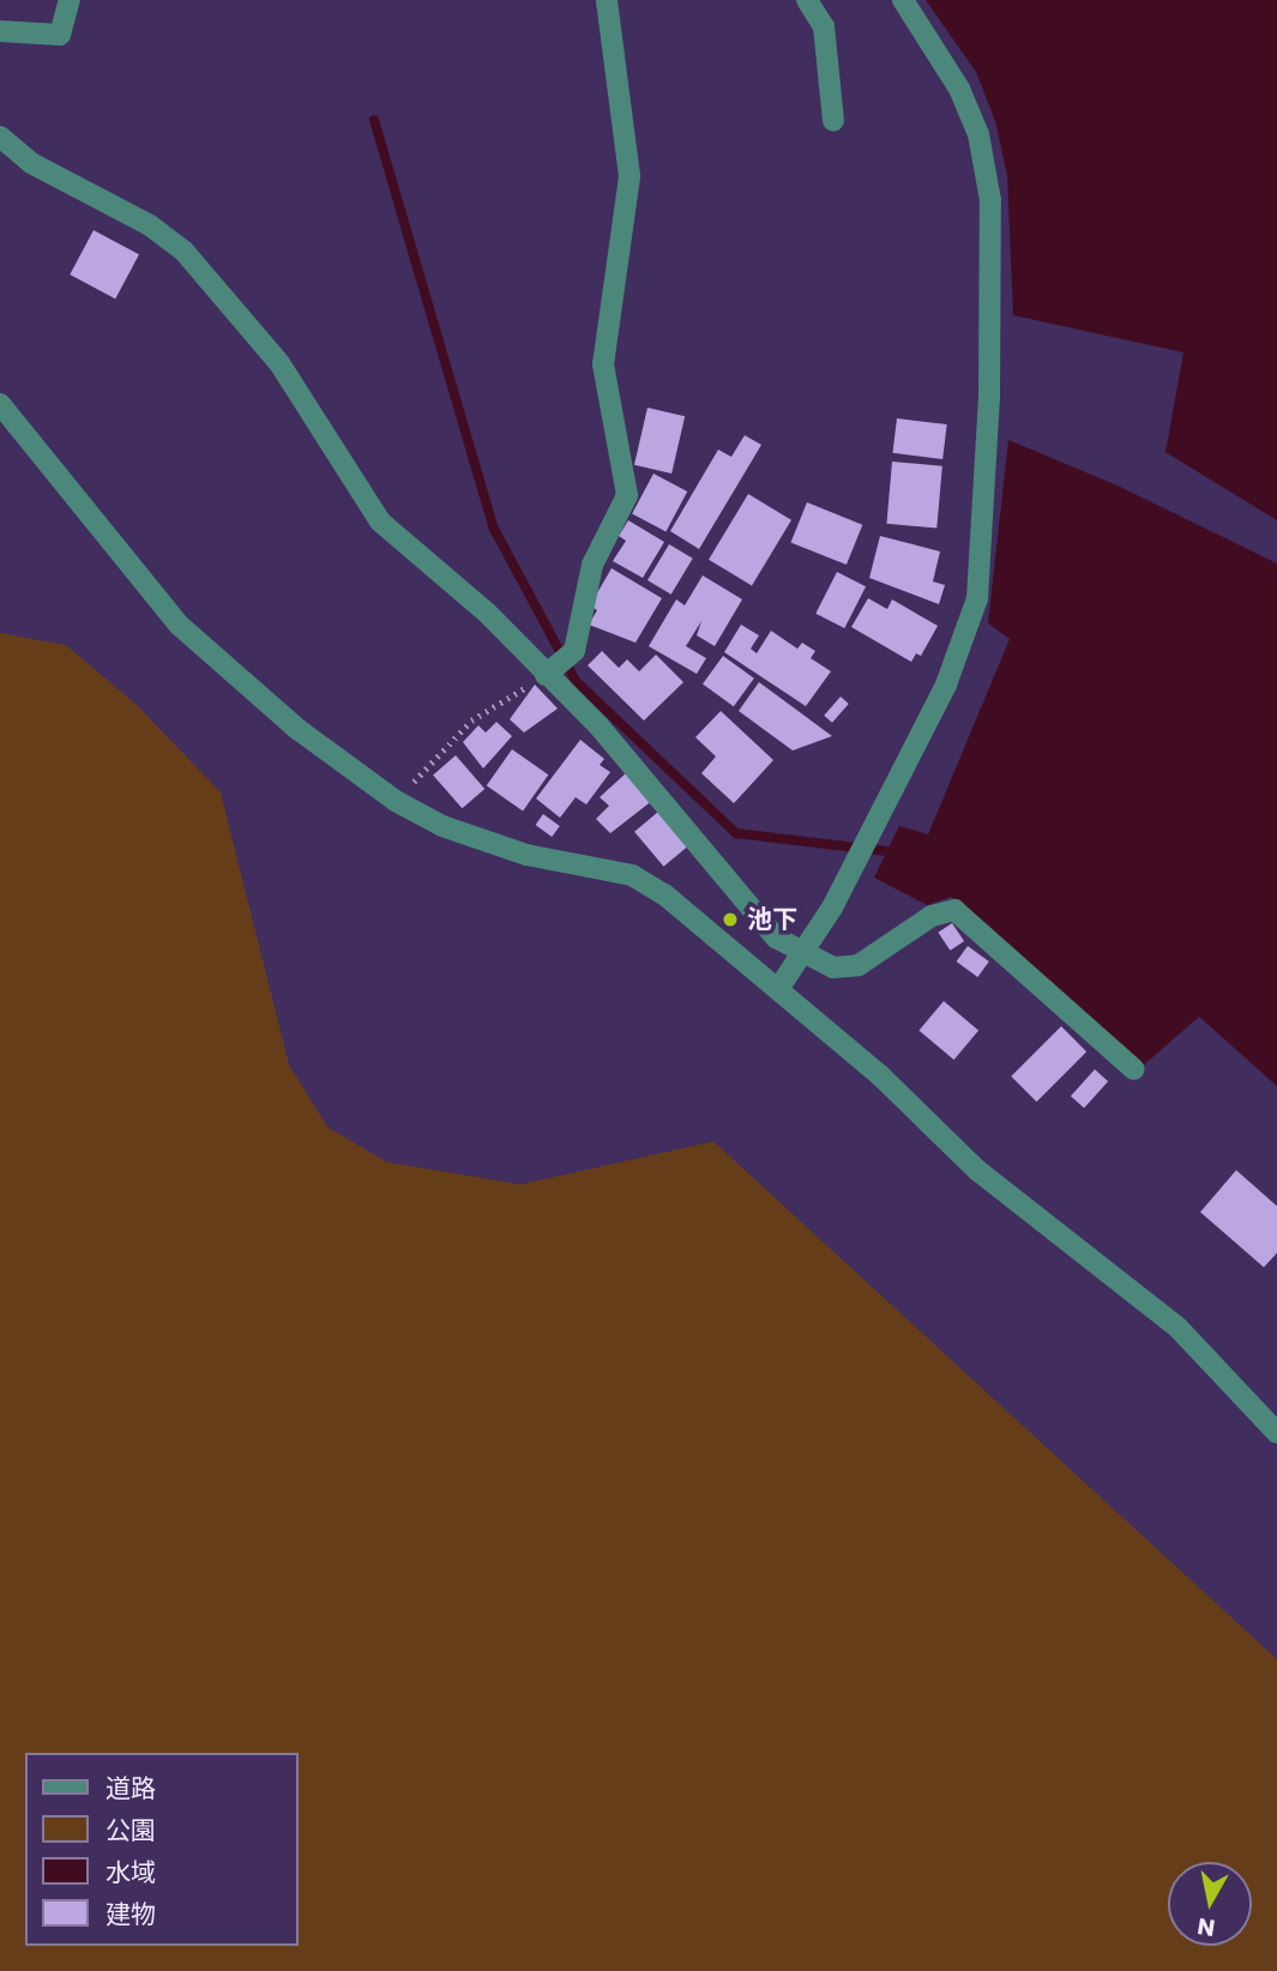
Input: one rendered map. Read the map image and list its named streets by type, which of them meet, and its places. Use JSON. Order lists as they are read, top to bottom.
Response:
{
  "places": ["池下"],
  "legend": [
    "道路",
    "公園",
    "水域",
    "建物"
  ],
  "north": "bottom"
}
